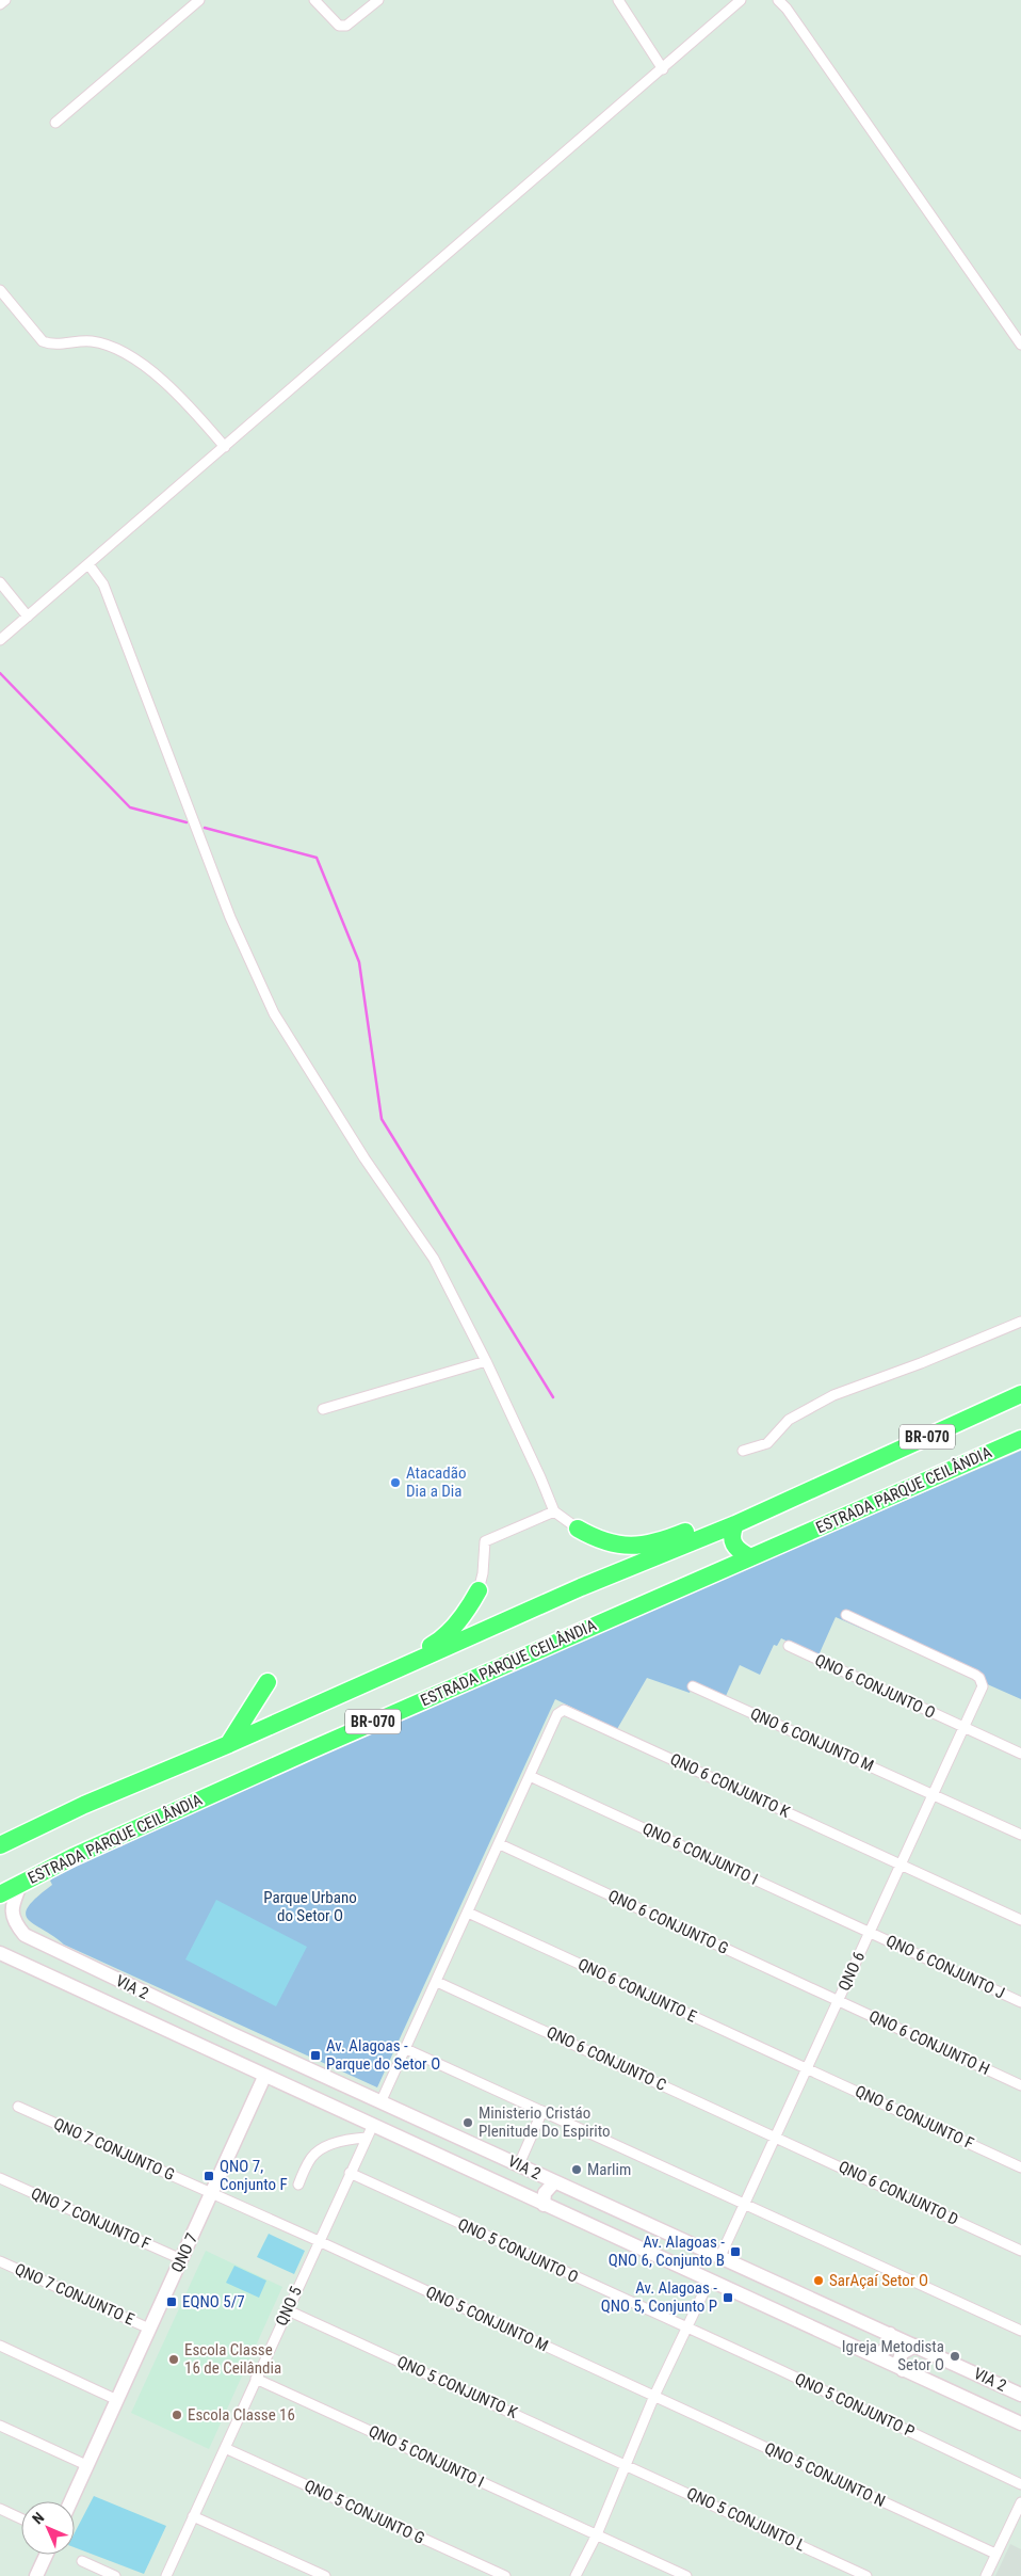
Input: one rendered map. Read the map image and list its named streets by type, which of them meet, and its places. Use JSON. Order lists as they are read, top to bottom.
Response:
{
  "streets": {
    "highway": ["BR-070", "ESTRADA PARQUE CEILÂNDIA"],
    "main road": ["VIA 2", "QNO 7"],
    "street": [
      "QNO 6 CONJUNTO O",
      "QNO 6 CONJUNTO M",
      "QNO 6 CONJUNTO K",
      "QNO 6 CONJUNTO I",
      "QNO 6 CONJUNTO G",
      "QNO 6 CONJUNTO J",
      "QNO 6",
      "QNO 6 CONJUNTO E",
      "QNO 6 CONJUNTO H",
      "QNO 6 CONJUNTO C",
      "QNO 6 CONJUNTO F",
      "QNO 7 CONJUNTO G",
      "QNO 6 CONJUNTO D",
      "QNO 7 CONJUNTO F",
      "QNO 5 CONJUNTO O",
      "QNO 7 CONJUNTO E",
      "QNO 5",
      "QNO 5 CONJUNTO M",
      "QNO 5 CONJUNTO K",
      "QNO 5 CONJUNTO P",
      "QNO 5 CONJUNTO I",
      "QNO 5 CONJUNTO N",
      "QNO 5 CONJUNTO G",
      "QNO 5 CONJUNTO L"
    ]
  },
  "crossings": [
    ["ESTRADA PARQUE CEILÂNDIA", "VIA 2"],
    ["QNO 6 CONJUNTO O", "QNO 6"],
    ["QNO 6 CONJUNTO M", "QNO 6"],
    ["QNO 6 CONJUNTO K", "QNO 6 CONJUNTO I"],
    ["QNO 6 CONJUNTO K", "QNO 6"],
    ["QNO 6 CONJUNTO I", "QNO 6 CONJUNTO J"],
    ["QNO 6 CONJUNTO I", "QNO 6"],
    ["QNO 6 CONJUNTO G", "QNO 6"],
    ["QNO 6 CONJUNTO G", "QNO 6 CONJUNTO H"],
    ["QNO 6 CONJUNTO J", "QNO 6"],
    ["QNO 6", "VIA 2"],
    ["QNO 6", "QNO 6 CONJUNTO E"],
    ["QNO 6", "QNO 6 CONJUNTO H"],
    ["QNO 6", "QNO 6 CONJUNTO C"],
    ["QNO 6", "QNO 6 CONJUNTO F"],
    ["QNO 6", "QNO 6 CONJUNTO D"],
    ["VIA 2", "QNO 7"],
    ["VIA 2", "QNO 5"],
    ["QNO 6 CONJUNTO E", "QNO 6 CONJUNTO F"],
    ["QNO 6 CONJUNTO C", "QNO 6 CONJUNTO D"],
    ["QNO 7 CONJUNTO G", "QNO 7"],
    ["QNO 7 CONJUNTO F", "QNO 7"],
    ["QNO 5 CONJUNTO O", "QNO 5"],
    ["QNO 5 CONJUNTO O", "QNO 5 CONJUNTO P"],
    ["QNO 7", "QNO 7 CONJUNTO E"],
    ["QNO 5", "QNO 5 CONJUNTO M"],
    ["QNO 5", "QNO 5 CONJUNTO K"],
    ["QNO 5", "QNO 5 CONJUNTO I"],
    ["QNO 5", "QNO 5 CONJUNTO G"],
    ["QNO 5 CONJUNTO M", "QNO 5 CONJUNTO N"],
    ["QNO 5 CONJUNTO K", "QNO 5 CONJUNTO L"]
  ],
  "parks": ["Parque Urbano do Setor O"],
  "places": {
    "other": [
      "Atacadão Dia a Dia",
      "Ministerio Cristáo Plenitude Do Espirito",
      "Marlim",
      "SarAçaí Setor O",
      "Igreja Metodista Setor O",
      "Escola Classe 16 de Ceilândia",
      "Escola Classe 16"
    ],
    "transit": [
      "Av. Alagoas - Parque do Setor O",
      "QNO 7, Conjunto F",
      "Av. Alagoas - QNO 6, Conjunto B",
      "Av. Alagoas - QNO 5, Conjunto P",
      "EQNO 5/7"
    ]
  },
  "north": "top left"
}
